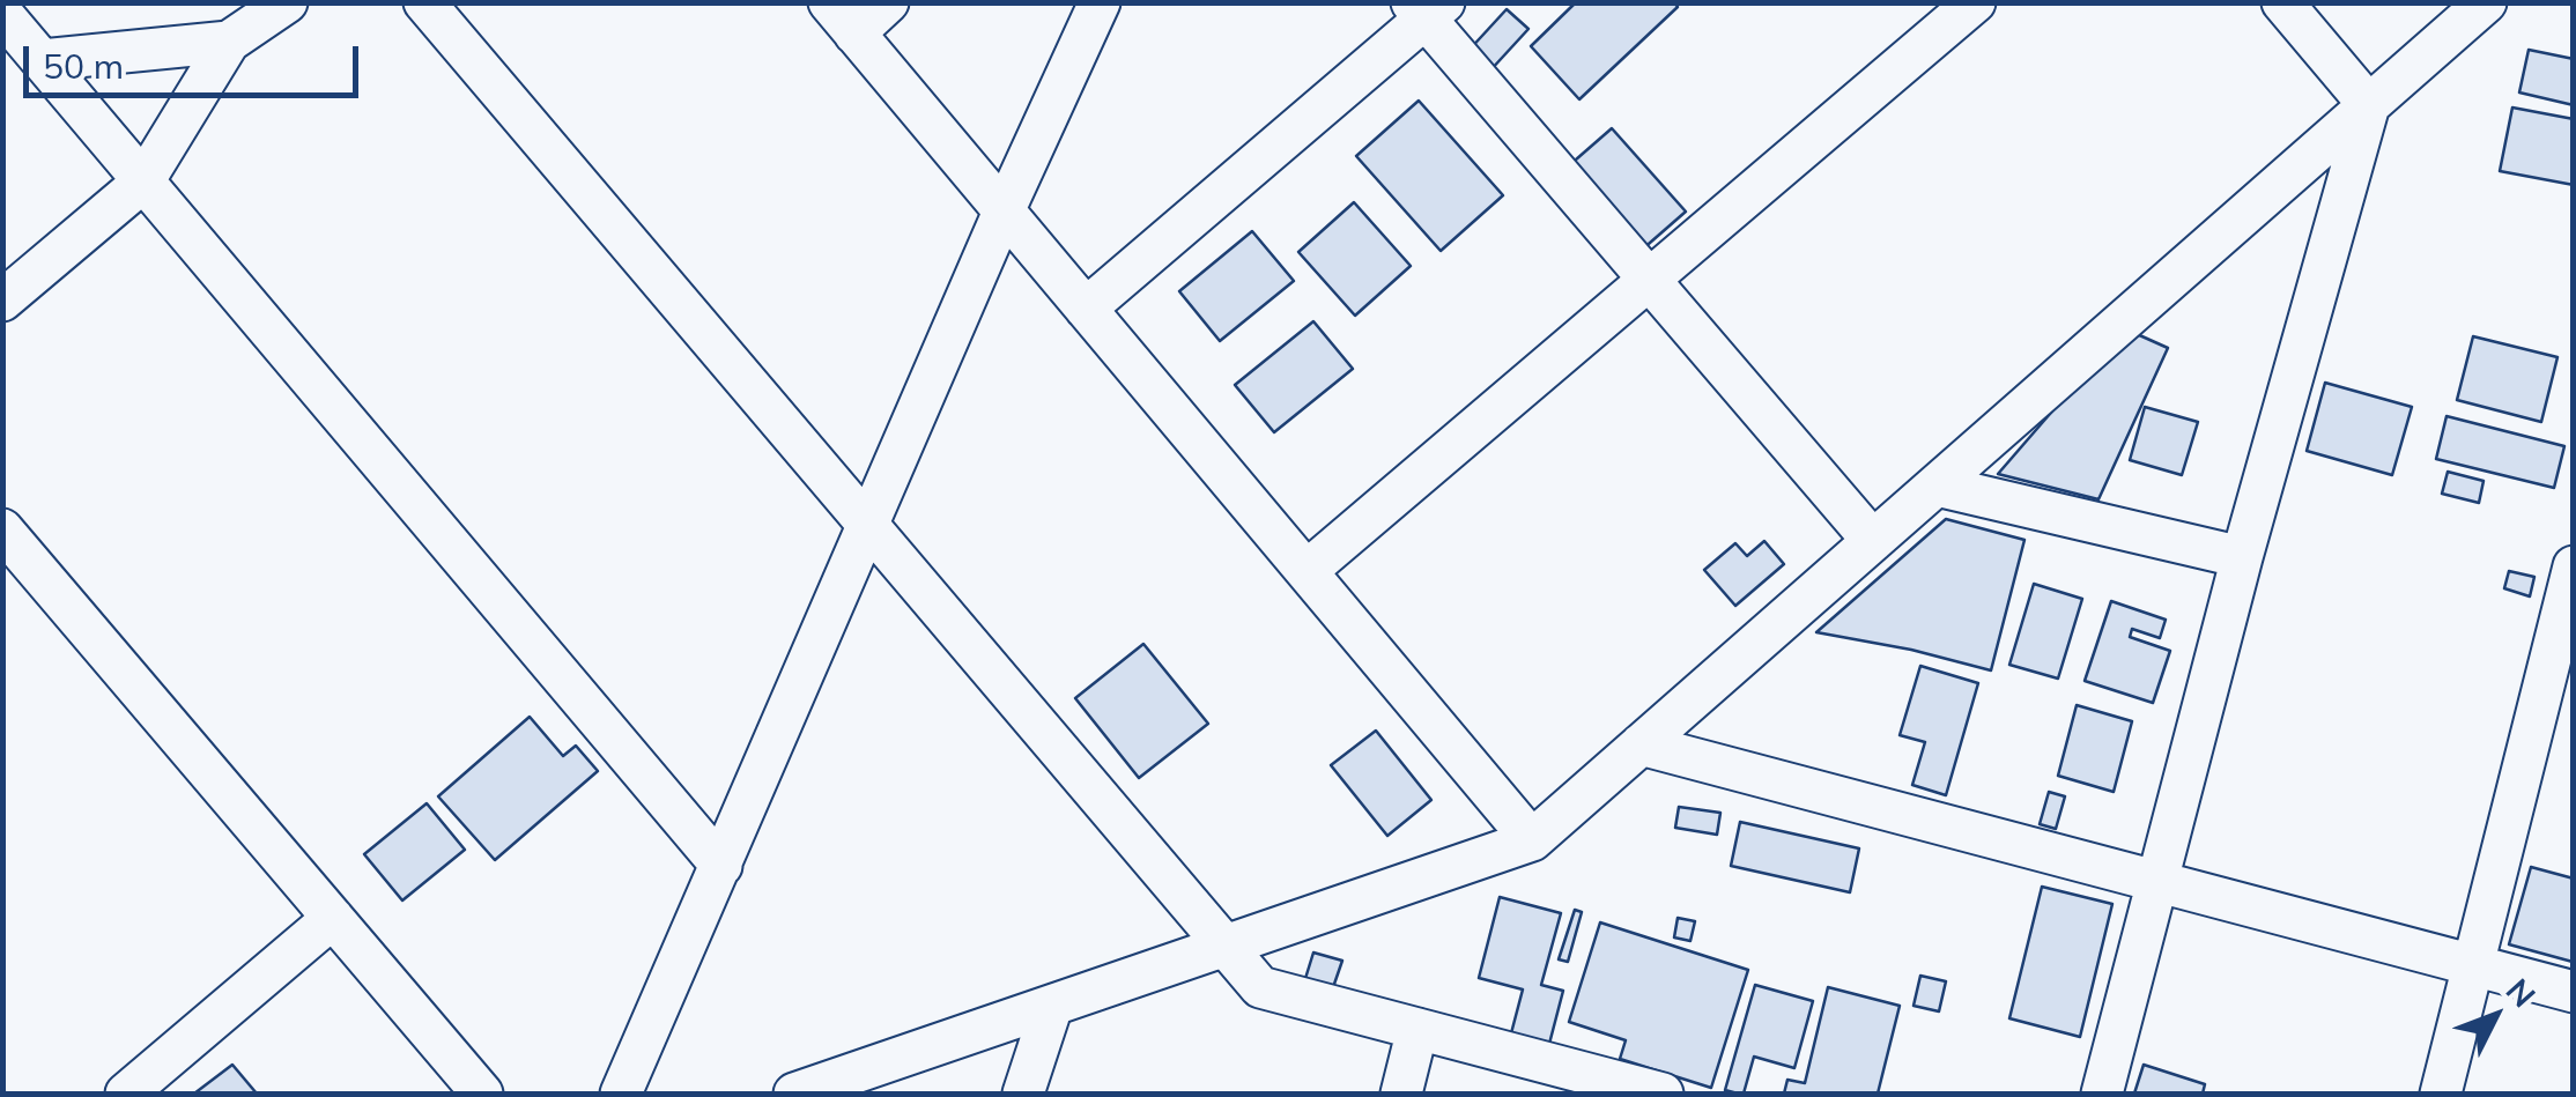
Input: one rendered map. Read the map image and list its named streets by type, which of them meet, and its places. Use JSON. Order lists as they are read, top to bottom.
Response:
{
  "scale_bar": "50 m",
  "north": "top right"
}
